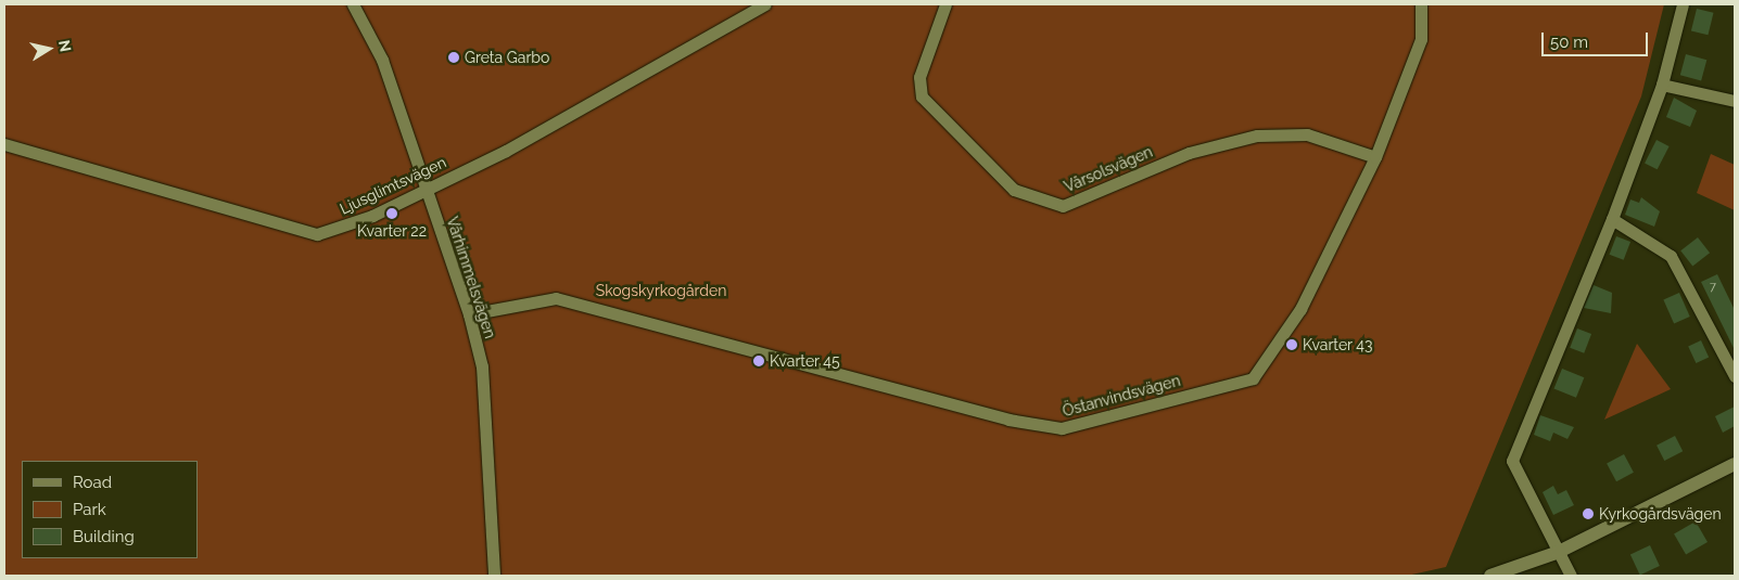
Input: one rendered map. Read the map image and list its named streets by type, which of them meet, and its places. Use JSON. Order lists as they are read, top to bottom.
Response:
{
  "streets": {
    "street": [
      "Vårsolsvägen",
      "Ljusglimtsvägen",
      "Vårhimmelsvägen",
      "Östanvindsvägen"
    ]
  },
  "crossings": [
    ["Vårsolsvägen", "Östanvindsvägen"],
    ["Ljusglimtsvägen", "Vårhimmelsvägen"],
    ["Vårhimmelsvägen", "Östanvindsvägen"]
  ],
  "parks": ["Skogskyrkogården"],
  "places": [
    "Greta Garbo",
    "Kvarter 22",
    "Kvarter 43",
    "Kvarter 45",
    "Kyrkogårdsvägen"
  ],
  "house_numbers": ["7"],
  "legend": ["Road", "Park", "Building"],
  "scale_bar": "50 m",
  "north": "right"
}
